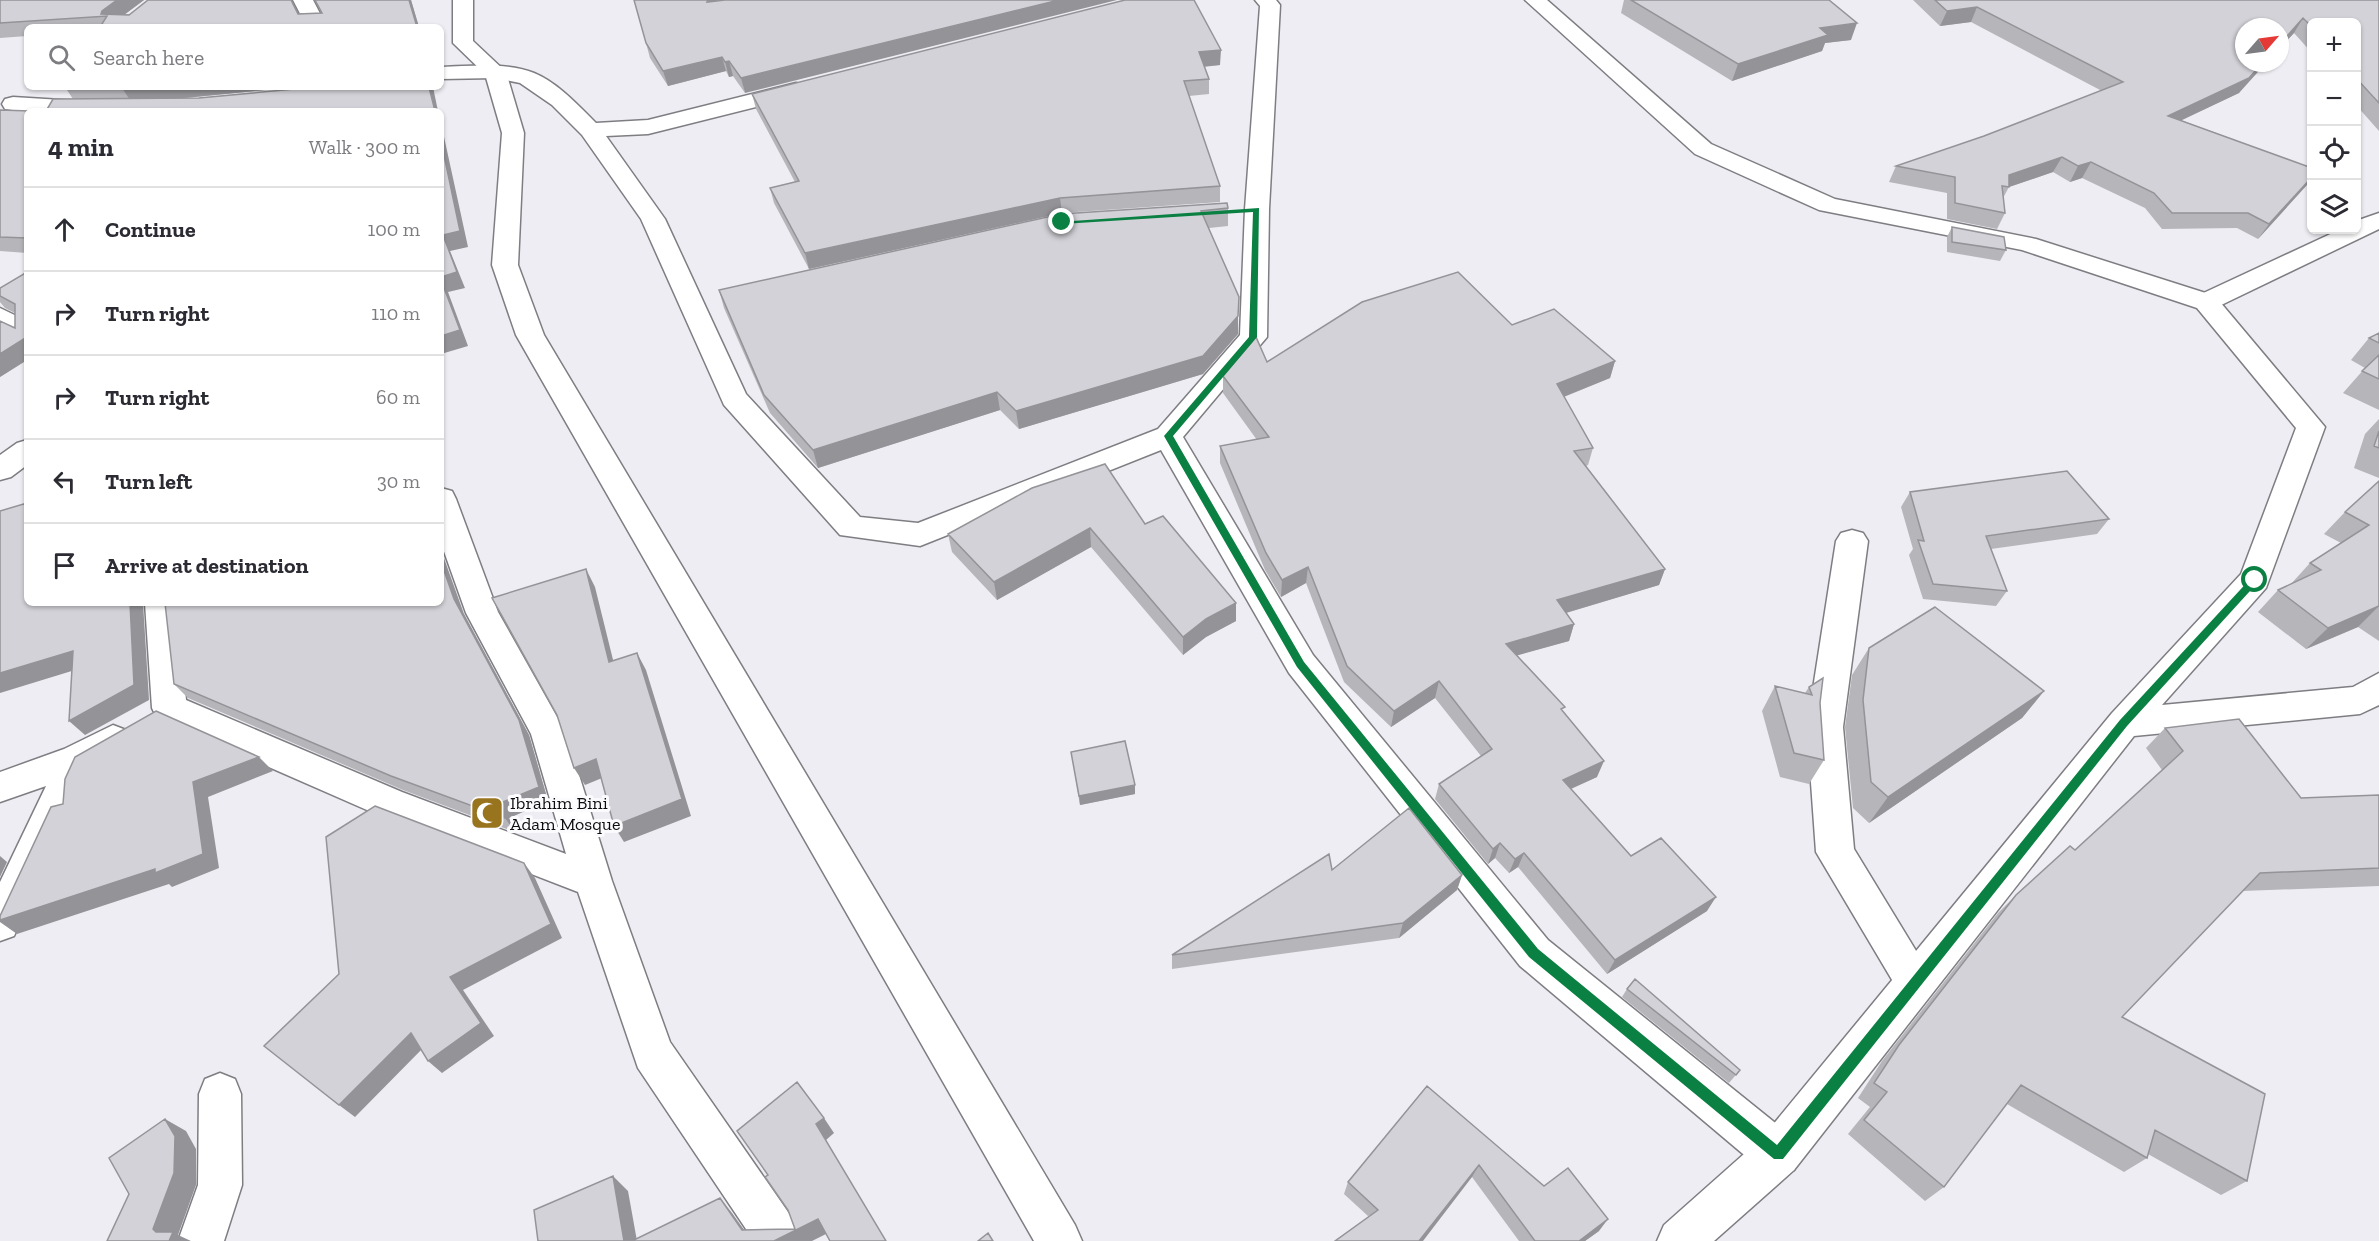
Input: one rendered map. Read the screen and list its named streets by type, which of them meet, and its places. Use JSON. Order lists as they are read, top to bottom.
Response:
{
  "places": {
    "mosque": ["Ibrahim Bini Adam Mosque"]
  },
  "north": "top right",
  "page": {
    "map_buttons": ["+", "−"],
    "search": "Search here",
    "heading": ["4 min", "Walk · 300 m"],
    "list": [
      ["Continue", "100 m"],
      ["Turn right", "110 m"],
      ["Turn right", "60 m"],
      ["Turn left", "30 m"],
      "Arrive at destination"
    ]
  }
}
